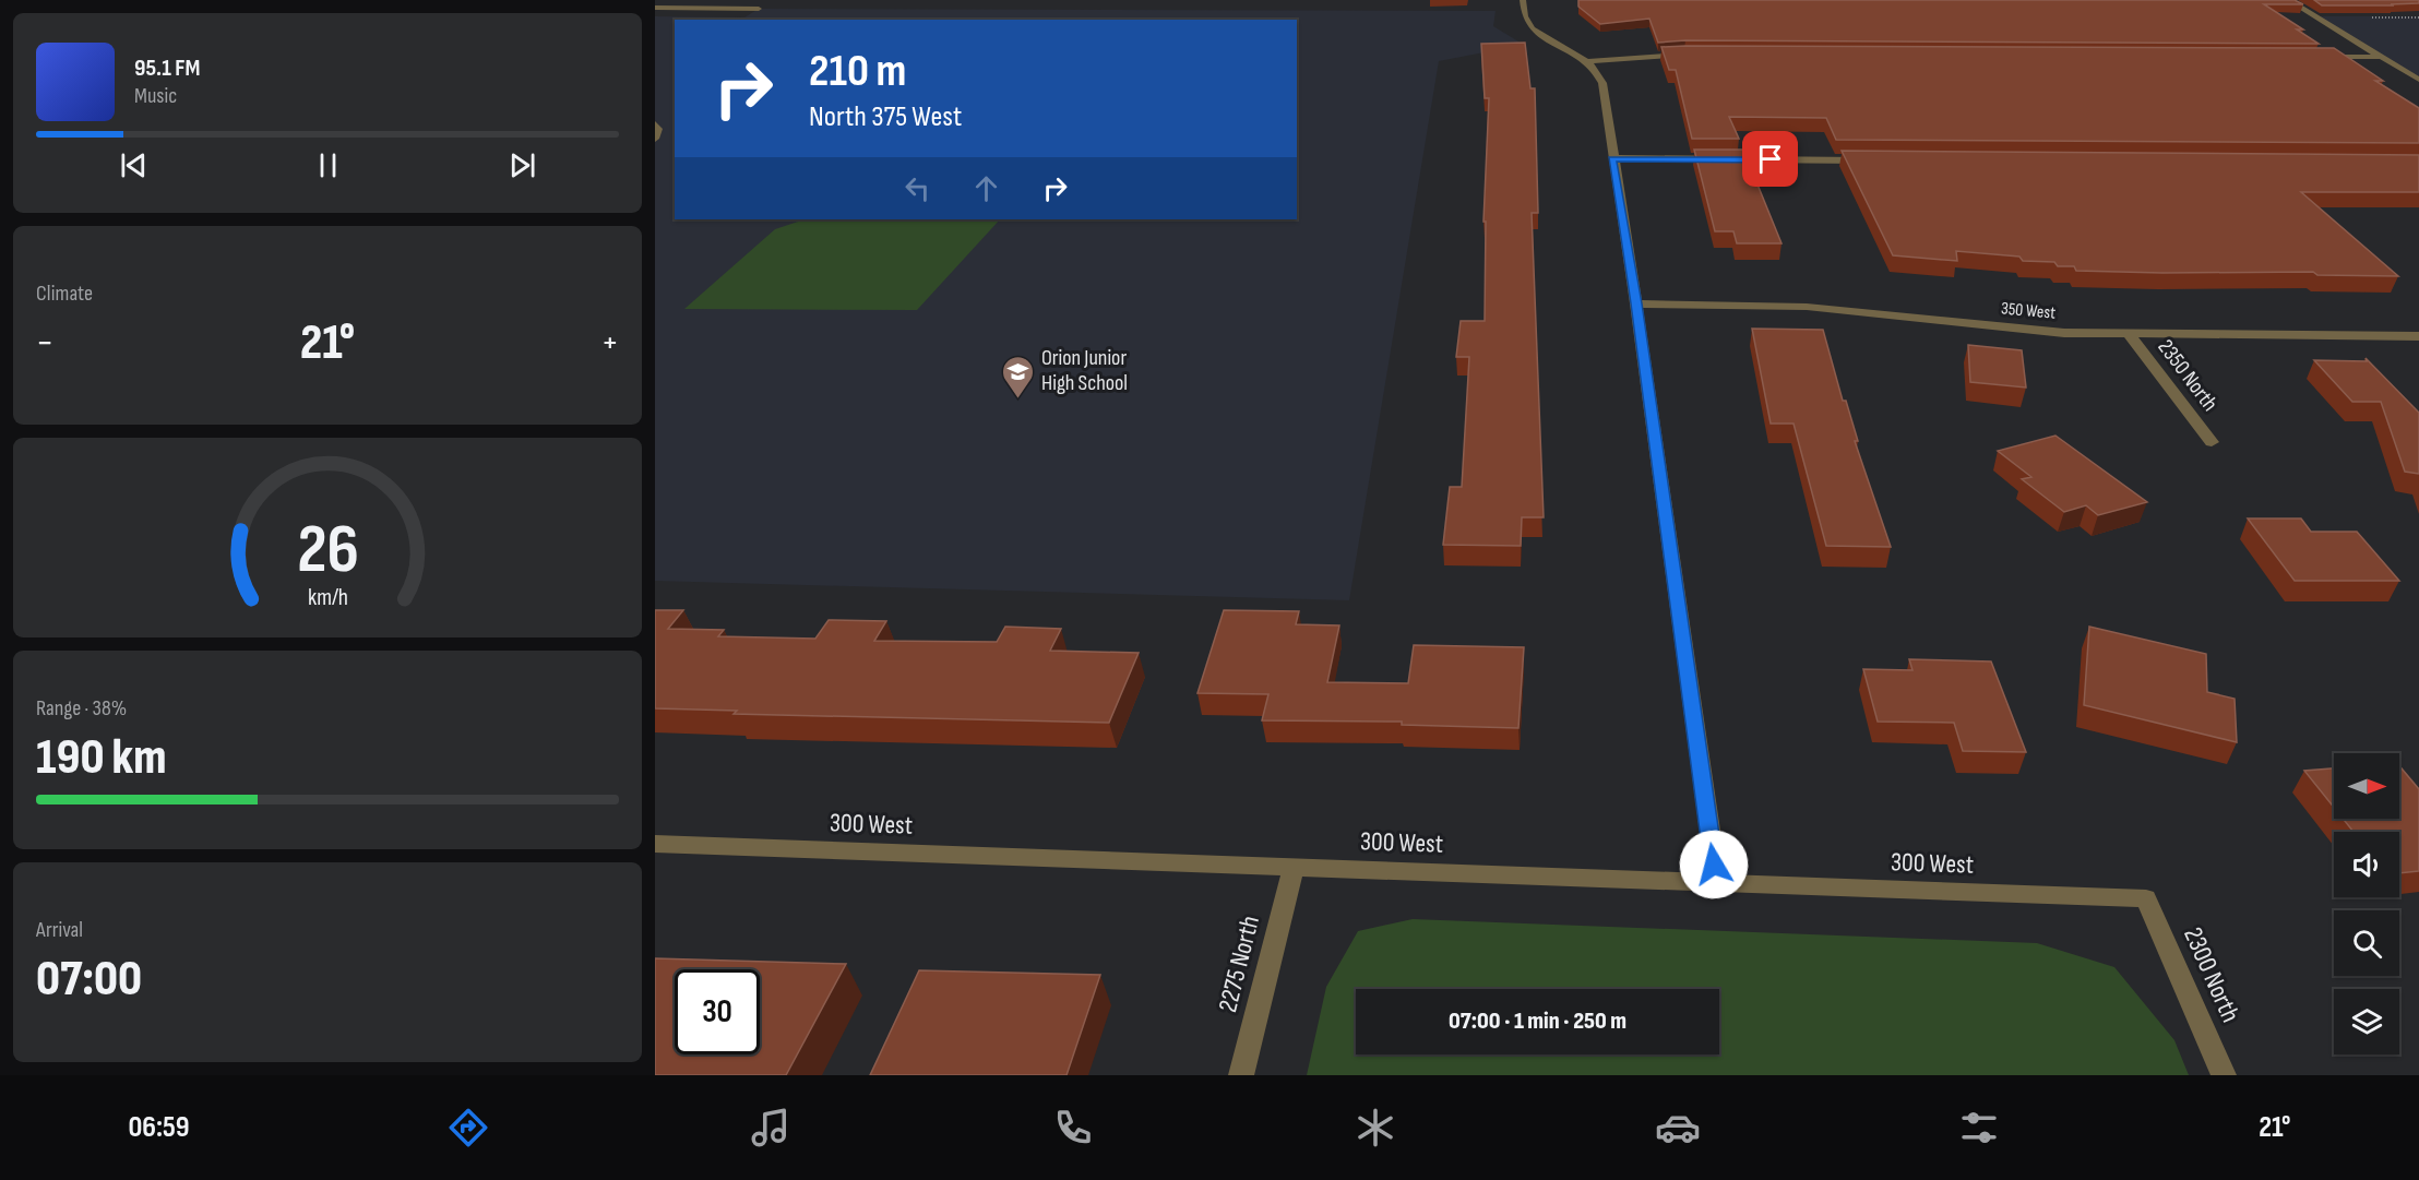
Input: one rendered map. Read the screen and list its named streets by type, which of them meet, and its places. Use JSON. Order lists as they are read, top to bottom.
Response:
{
  "streets": {
    "street": [
      "350 West",
      "2350 North",
      "300 West",
      "2275 North",
      "2300 North"
    ]
  },
  "crossings": [
    ["350 West", "2350 North"],
    ["300 West", "2275 North"],
    ["300 West", "2300 North"]
  ],
  "places": {
    "school or university": ["Orion Junior High School"]
  },
  "north": "right",
  "page": {
    "turn": ["210 m", "North 375 West"],
    "song": ["95.1 FM", "Music"],
    "tile": [
      "Climate",
      ["Range · 38%", "190 km"],
      ["Arrival", "07:00"]
    ],
    "heat": ["−", "21°", "+"],
    "limit": "30",
    "trip": "07:00 · 1 min · 250 m",
    "tabs": ["06:59", "21°"],
    "gauge": ["26", "km/h"]
  }
}
